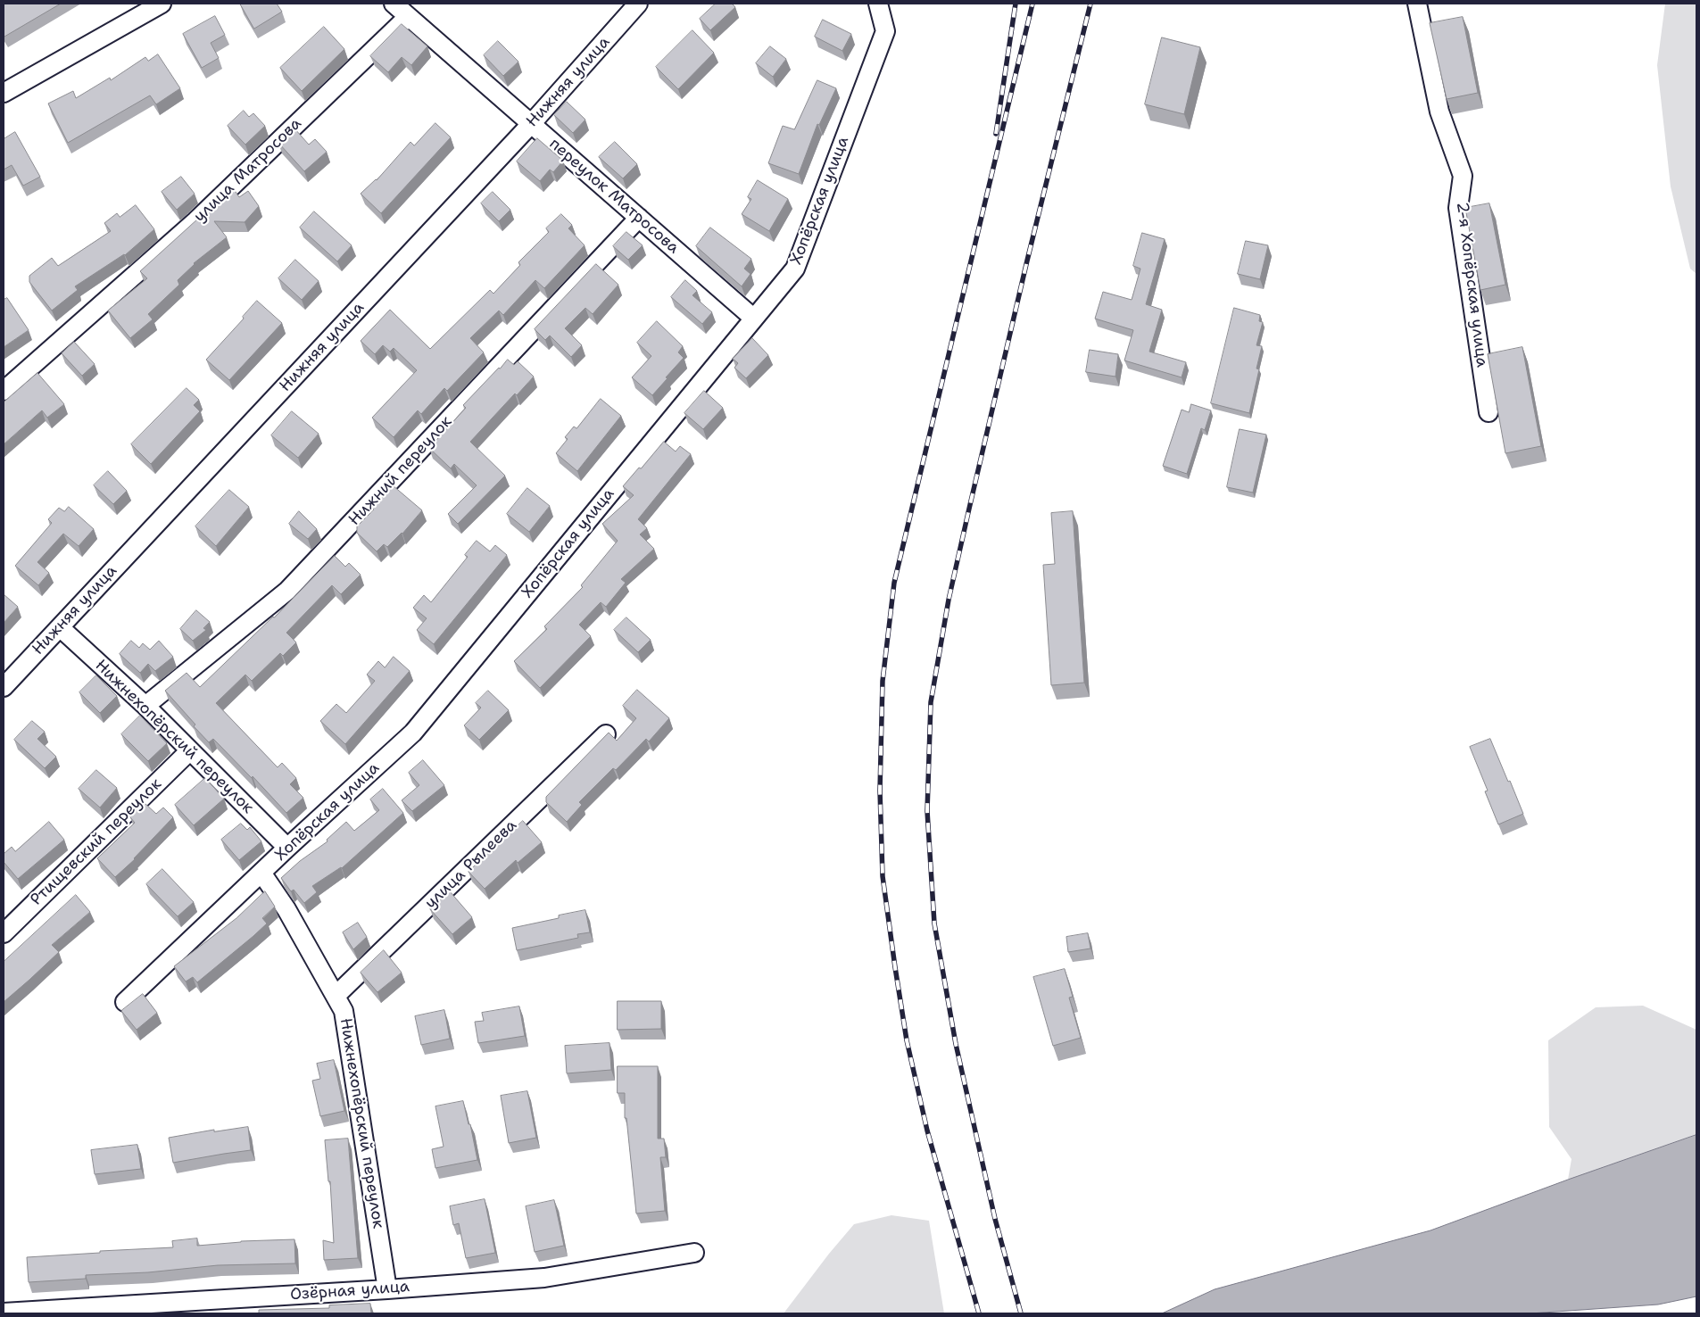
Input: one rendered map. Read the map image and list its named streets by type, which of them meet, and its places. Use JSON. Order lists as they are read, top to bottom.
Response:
{
  "streets": {
    "street": [
      "Нижняя улица",
      "улица Матросова",
      "переулок Матросова",
      "Хопёрская улица",
      "2-я Хопёрская улица",
      "Нижний переулок",
      "Нижнехопёрский переулок",
      "Ртищевский переулок",
      "улица Рылеева",
      "Озёрная улица"
    ]
  },
  "crossings": [
    ["Нижняя улица", "переулок Матросова"],
    ["Нижняя улица", "Нижнехопёрский переулок"],
    ["улица Матросова", "переулок Матросова"],
    ["переулок Матросова", "Хопёрская улица"],
    ["переулок Матросова", "Нижний переулок"],
    ["Хопёрская улица", "Нижнехопёрский переулок"],
    ["Нижний переулок", "Нижнехопёрский переулок"],
    ["Нижнехопёрский переулок", "Ртищевский переулок"],
    ["Нижнехопёрский переулок", "улица Рылеева"],
    ["Нижнехопёрский переулок", "Озёрная улица"]
  ]
}
